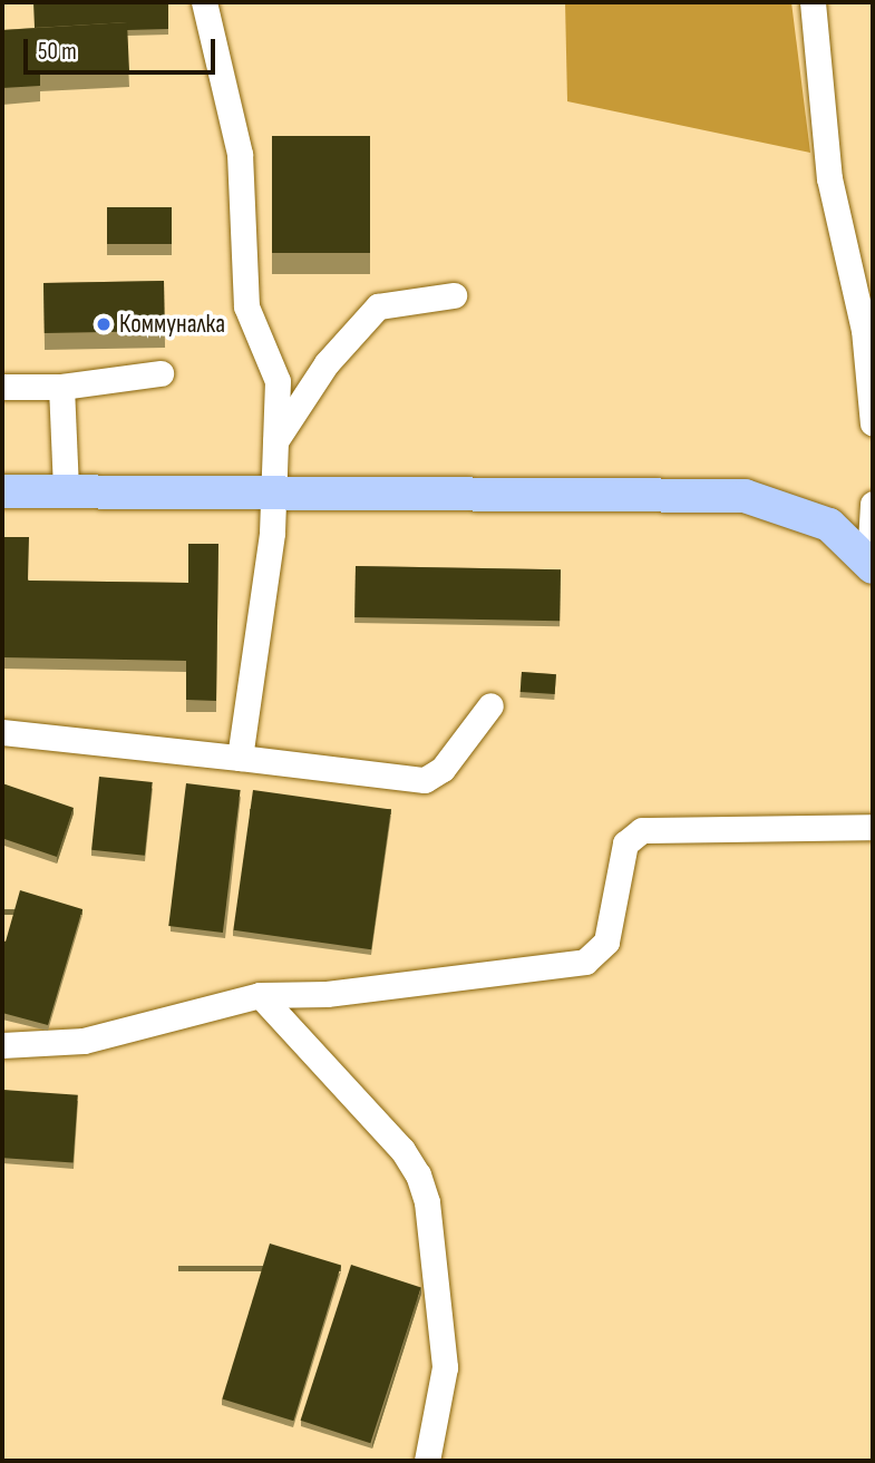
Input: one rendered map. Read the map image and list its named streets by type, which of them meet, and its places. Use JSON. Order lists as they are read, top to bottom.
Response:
{
  "places": ["Коммуналка"],
  "scale_bar": "50 m"
}
